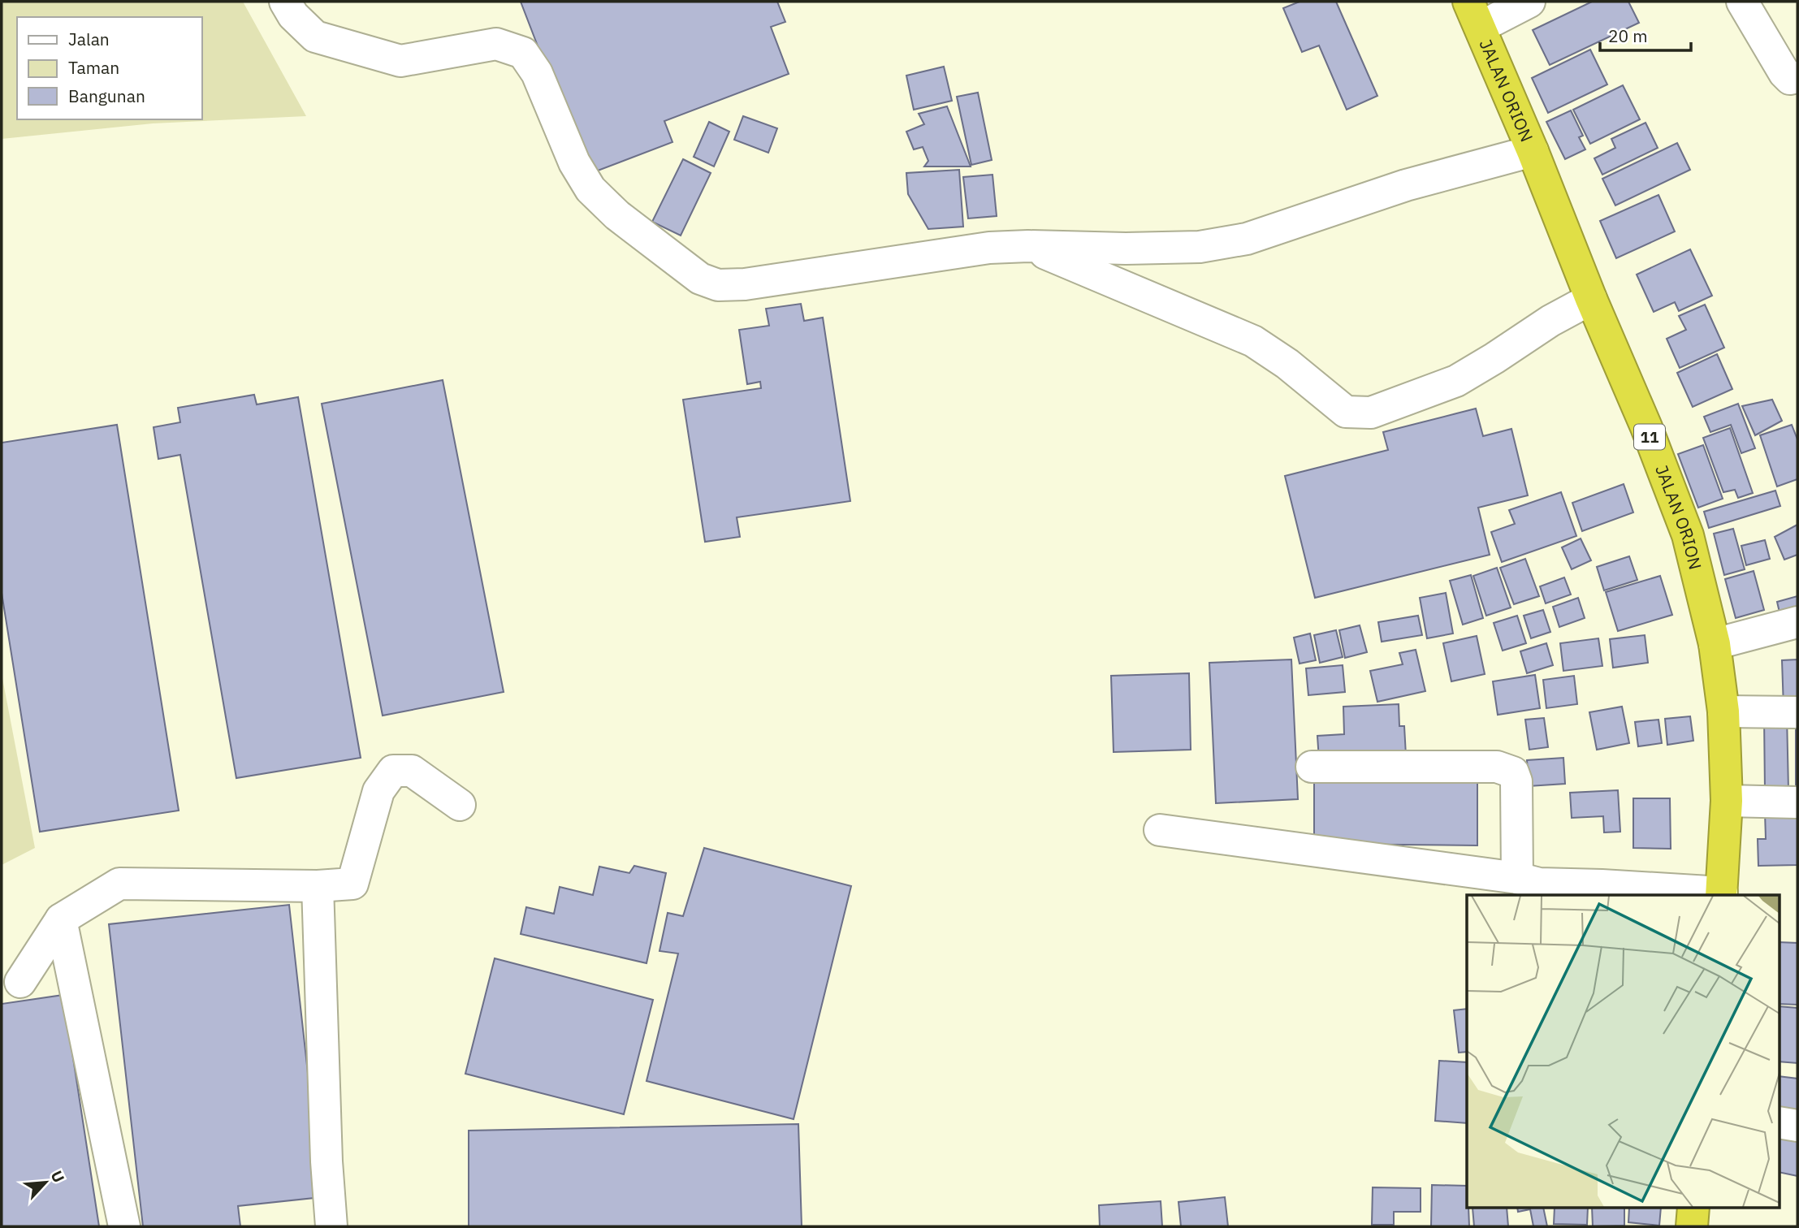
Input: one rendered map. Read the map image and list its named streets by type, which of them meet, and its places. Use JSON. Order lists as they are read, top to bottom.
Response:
{
  "streets": {
    "highway": ["JALAN ORION", "11"]
  },
  "legend": ["Jalan", "Taman", "Bangunan"],
  "scale_bar": "20 m",
  "north": "top right"
}
